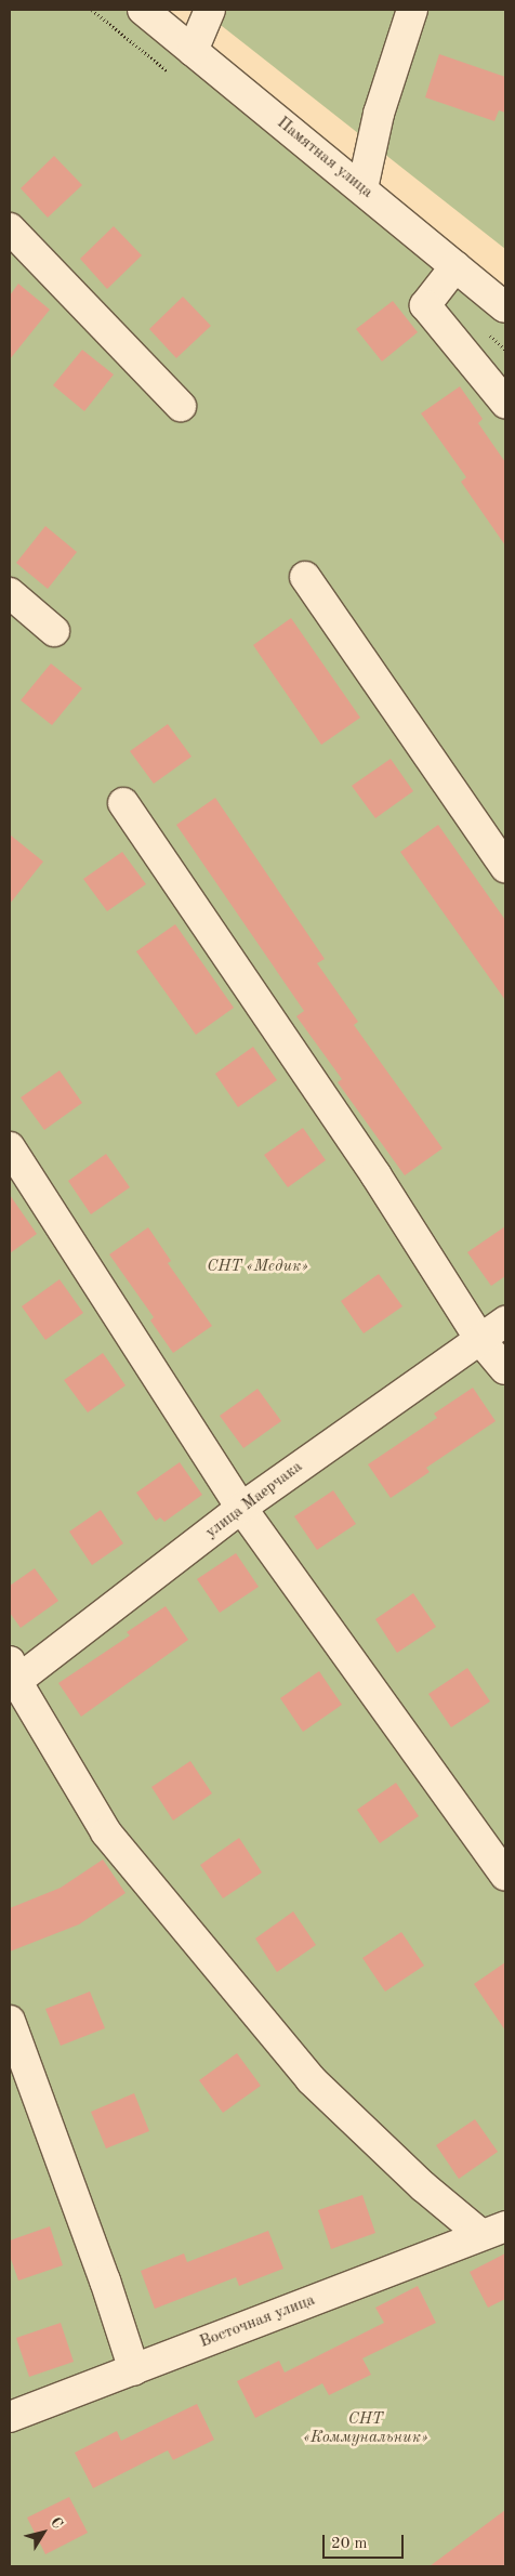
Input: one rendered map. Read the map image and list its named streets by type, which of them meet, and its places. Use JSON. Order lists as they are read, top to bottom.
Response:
{
  "streets": {
    "street": ["Памятная улица", "улица Маерчака", "Восточная улица"]
  },
  "parks": ["СНТ «Медик»", "СНТ «Коммунальник»"],
  "scale_bar": "20 m",
  "north": "top right"
}
